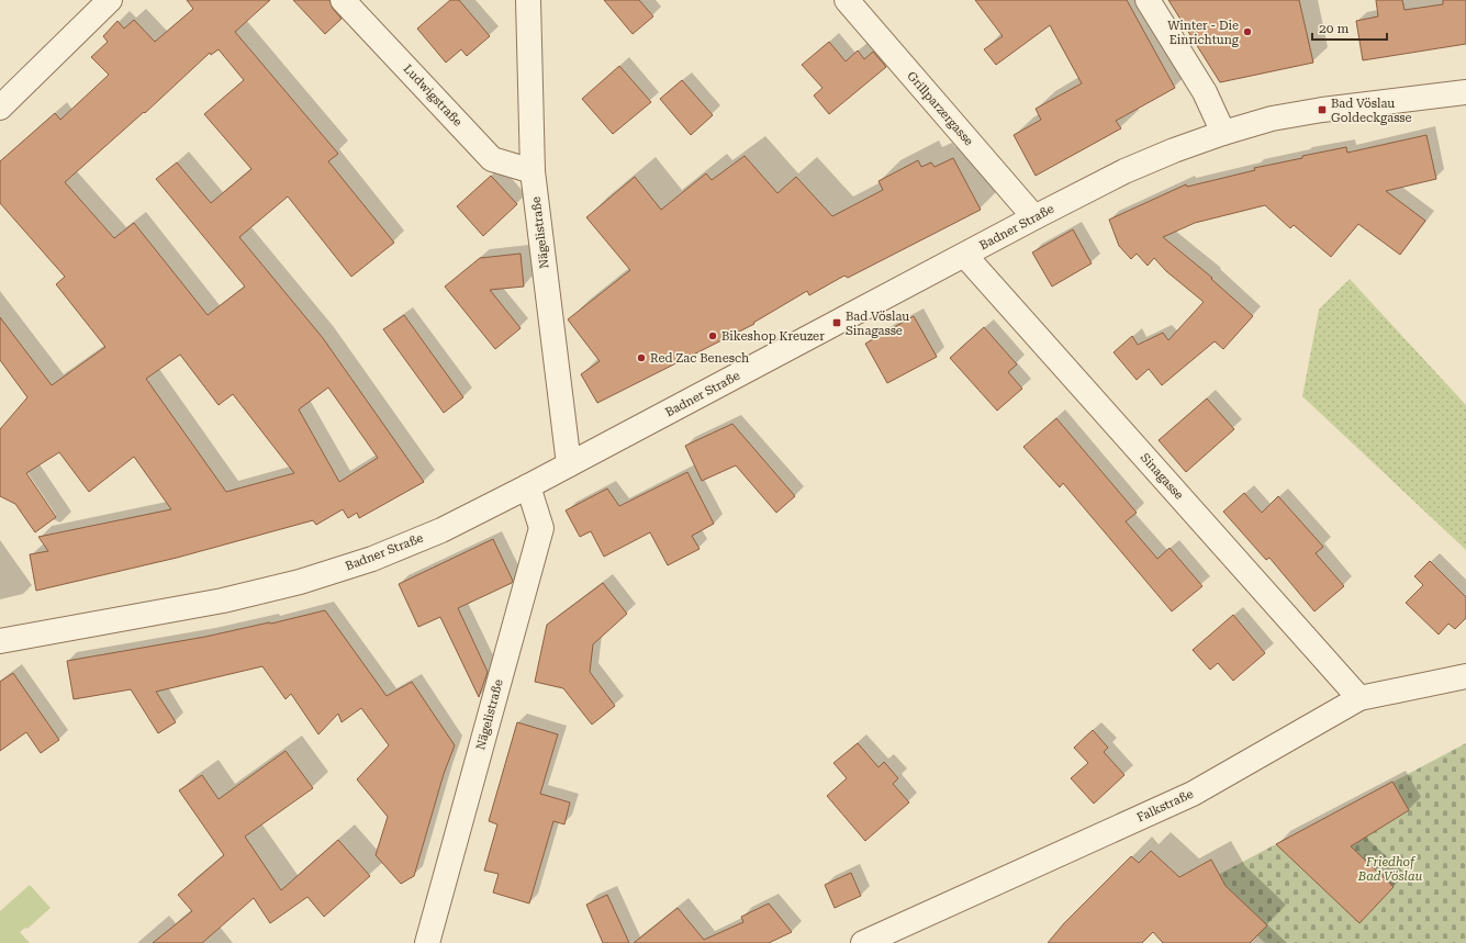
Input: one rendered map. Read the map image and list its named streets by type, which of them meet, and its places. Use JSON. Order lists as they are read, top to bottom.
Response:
{
  "streets": {
    "street": [
      "Ludwigstraße",
      "Grillparzergasse",
      "Badner Straße",
      "Nägelistraße",
      "Sinagasse",
      "Falkstraße"
    ]
  },
  "crossings": [
    ["Ludwigstraße", "Nägelistraße"],
    ["Grillparzergasse", "Badner Straße"],
    ["Badner Straße", "Nägelistraße"],
    ["Badner Straße", "Sinagasse"],
    ["Sinagasse", "Falkstraße"]
  ],
  "parks": ["Friedhof Bad Vöslau"],
  "places": {
    "other": ["Winter - Die Einrichtung", "Bikeshop Kreuzer", "Red Zac Benesch"],
    "transit": ["Bad Vöslau Goldeckgasse", "Bad Vöslau Sinagasse"]
  },
  "scale_bar": "20 m"
}
